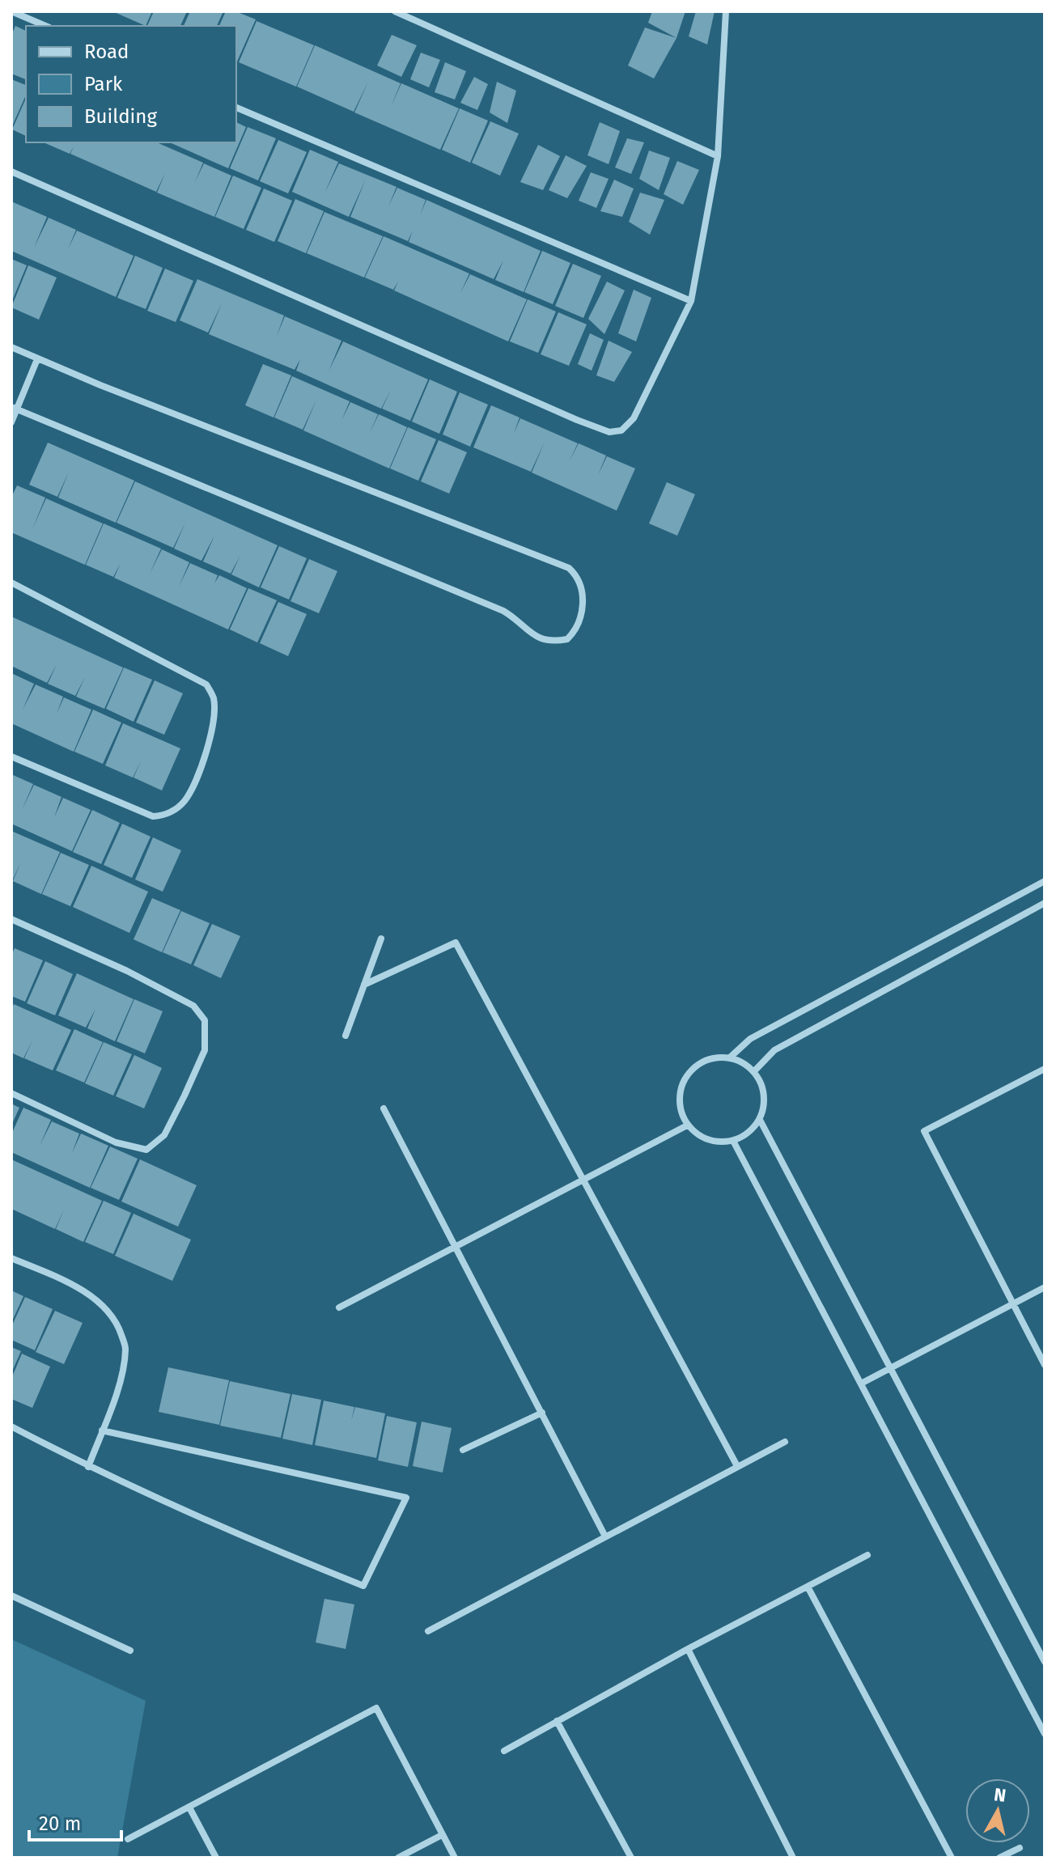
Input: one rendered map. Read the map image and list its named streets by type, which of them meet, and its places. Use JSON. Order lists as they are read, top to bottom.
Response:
{
  "legend": ["Road", "Park", "Building"],
  "scale_bar": "20 m",
  "north": "top"
}
